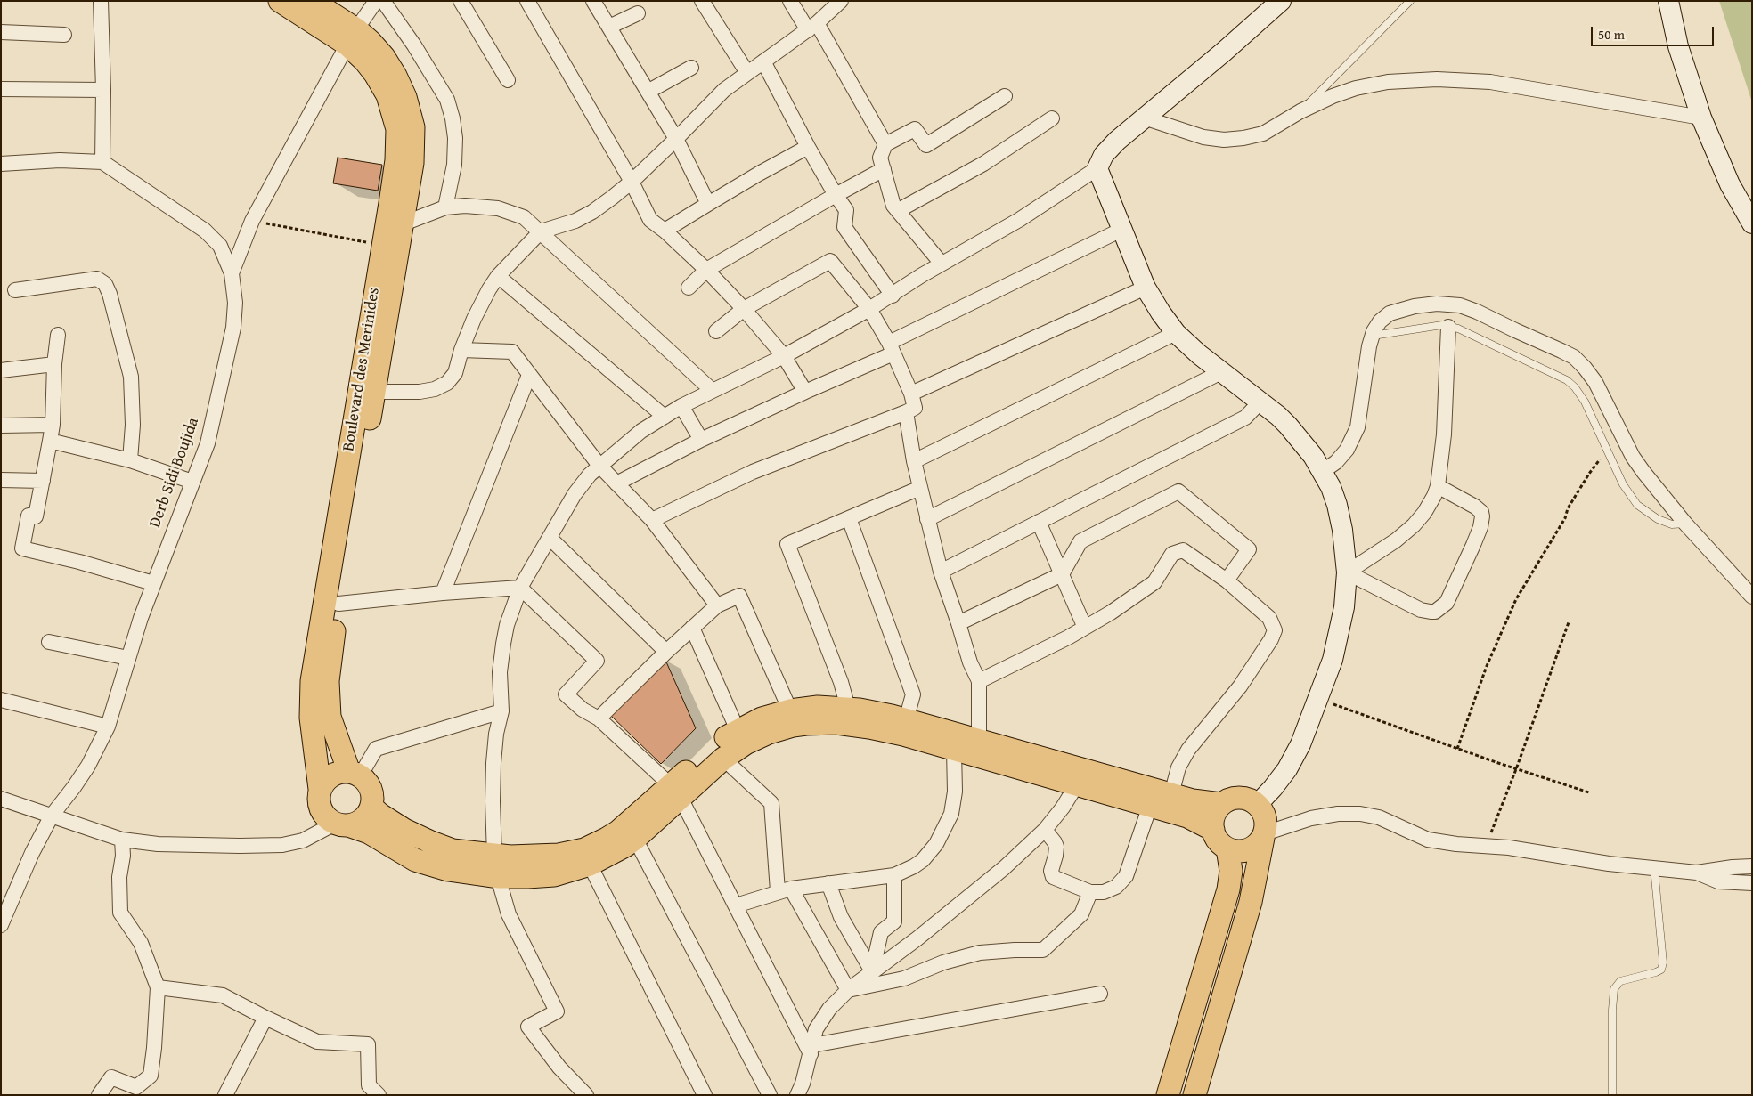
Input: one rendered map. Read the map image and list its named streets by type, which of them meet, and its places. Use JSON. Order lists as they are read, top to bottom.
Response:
{
  "streets": {
    "main road": ["Boulevard des Merinides"],
    "street": ["Derb Sidi Boujida"]
  },
  "scale_bar": "50 m"
}
